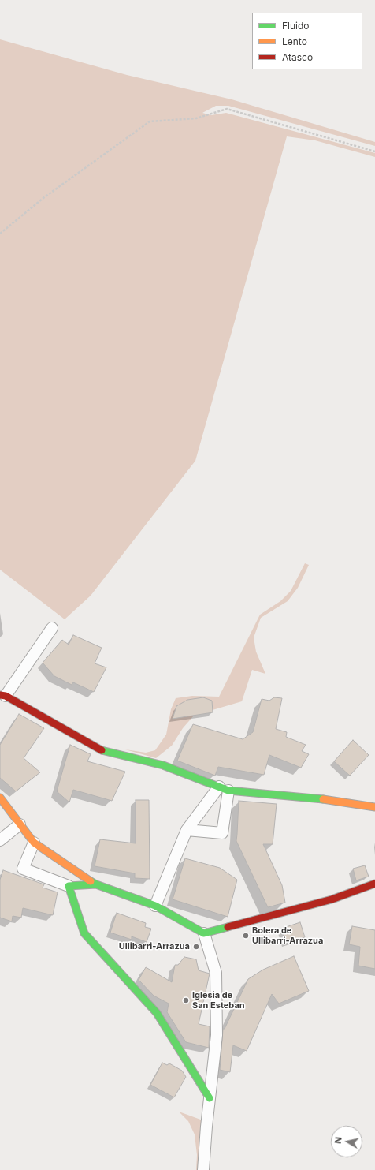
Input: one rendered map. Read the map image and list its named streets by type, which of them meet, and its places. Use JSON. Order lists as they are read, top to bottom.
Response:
{
  "places": ["Bolera de Ullibarri-Arrazua", "Ullibarri-Arrazua", "Iglesia de San Esteban"],
  "legend": ["Fluido", "Lento", "Atasco"],
  "north": "left"
}
